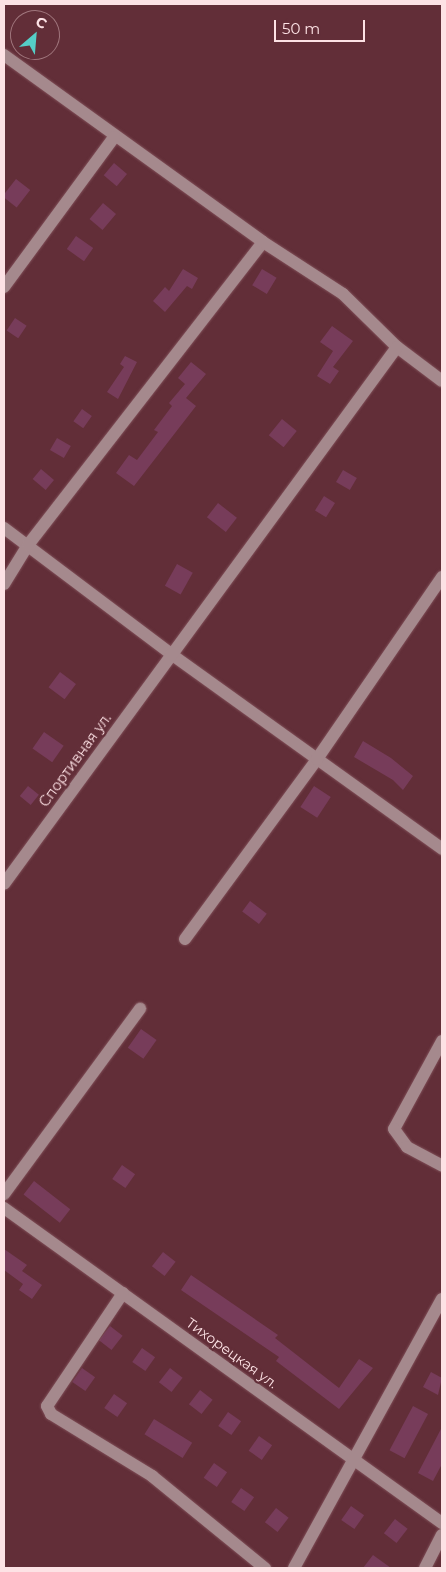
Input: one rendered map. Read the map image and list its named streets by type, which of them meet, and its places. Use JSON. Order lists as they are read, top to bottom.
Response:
{
  "streets": {
    "street": ["Спортивная ул.", "Тихорецкая ул."]
  },
  "scale_bar": "50 m",
  "north": "top right"
}
